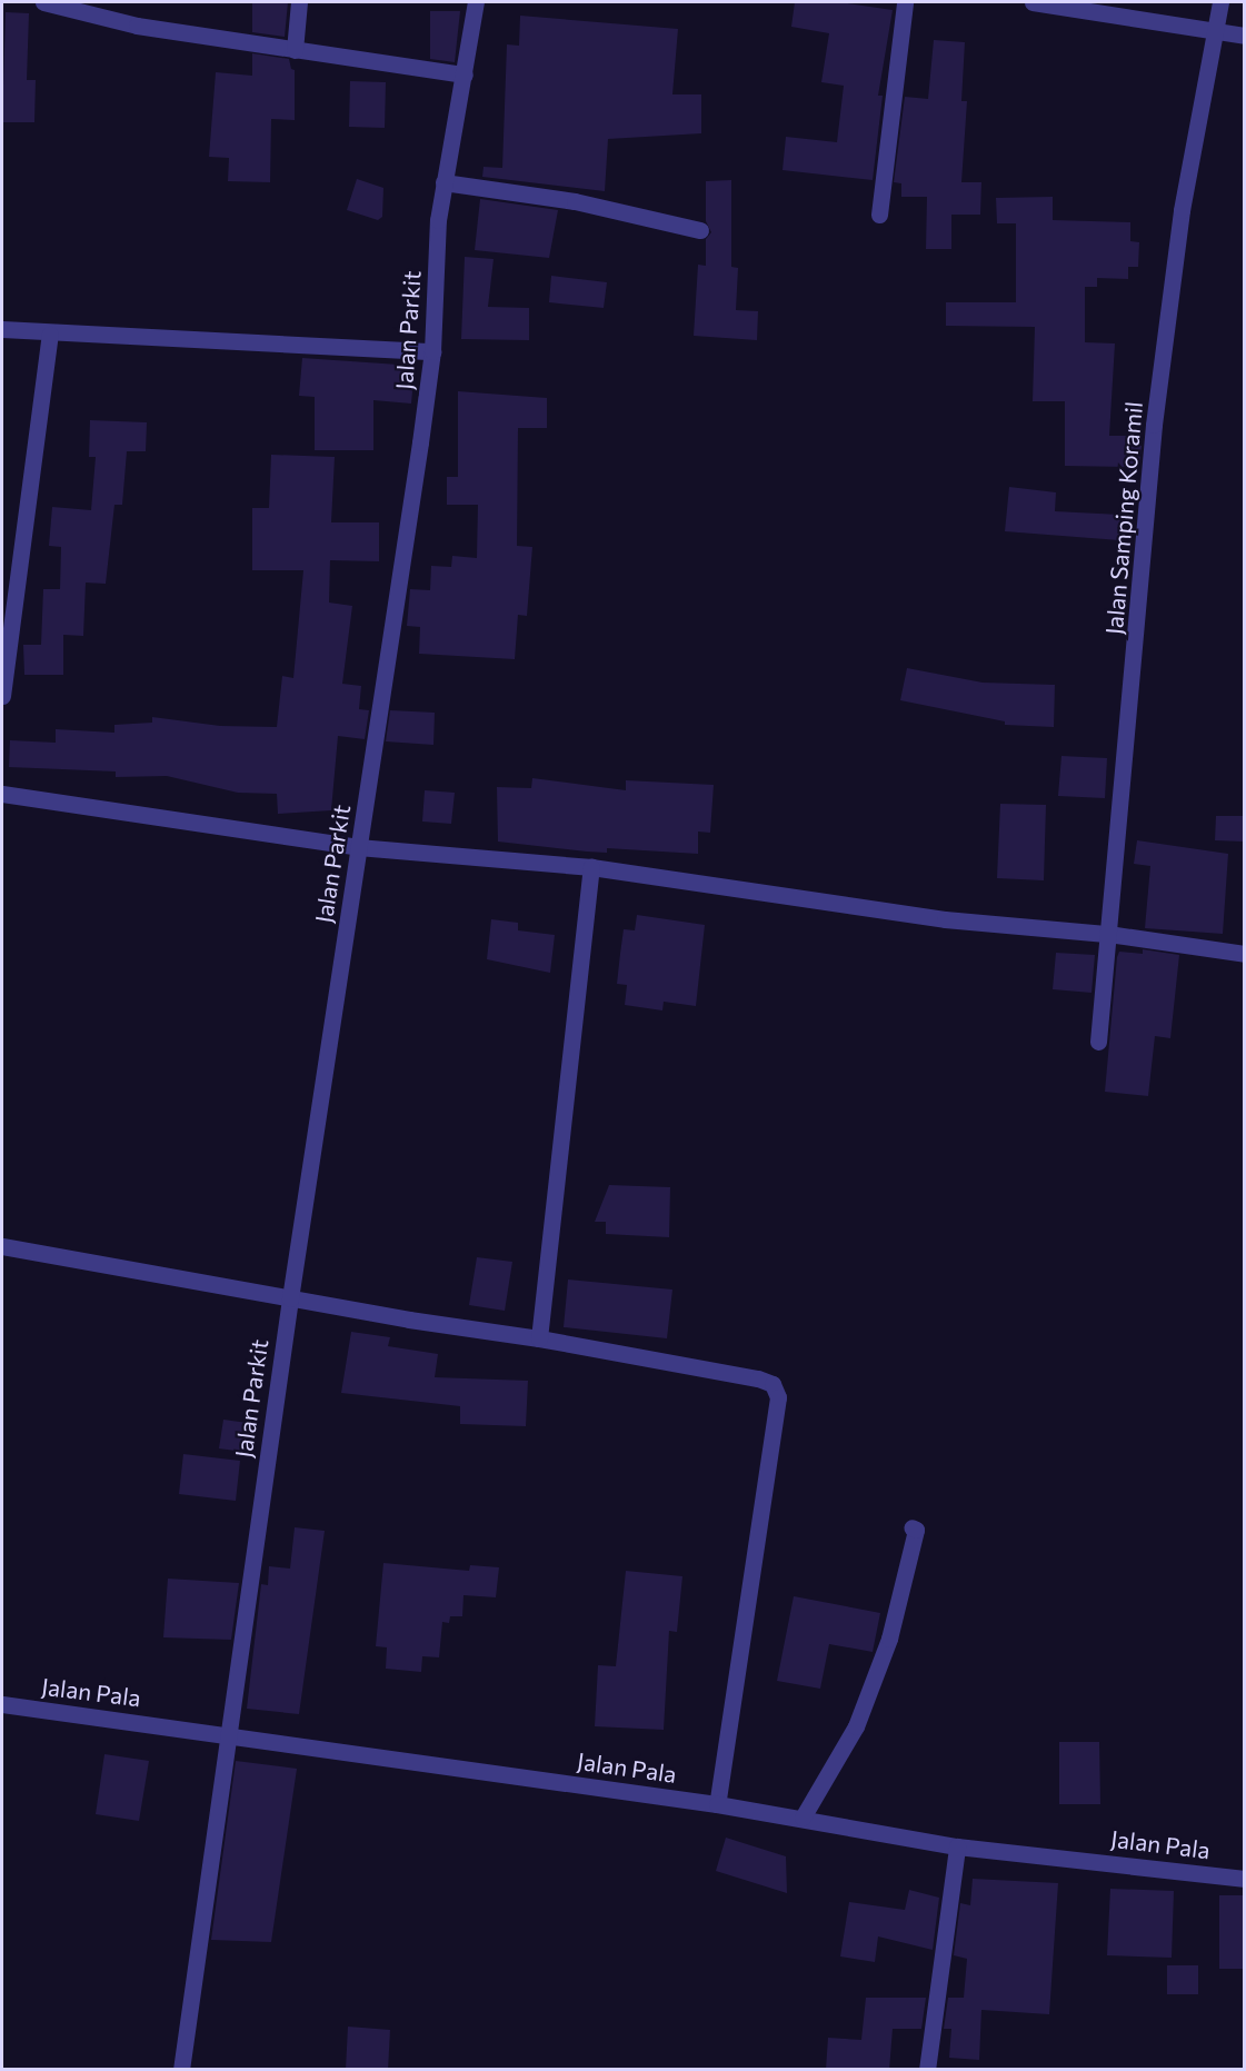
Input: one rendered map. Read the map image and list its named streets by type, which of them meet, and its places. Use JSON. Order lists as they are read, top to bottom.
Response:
{
  "streets": {
    "street": ["Jalan Parkit", "Jalan Samping Koramil", "Jalan Pala"]
  },
  "crossings": [
    ["Jalan Parkit", "Jalan Pala"]
  ]
}
